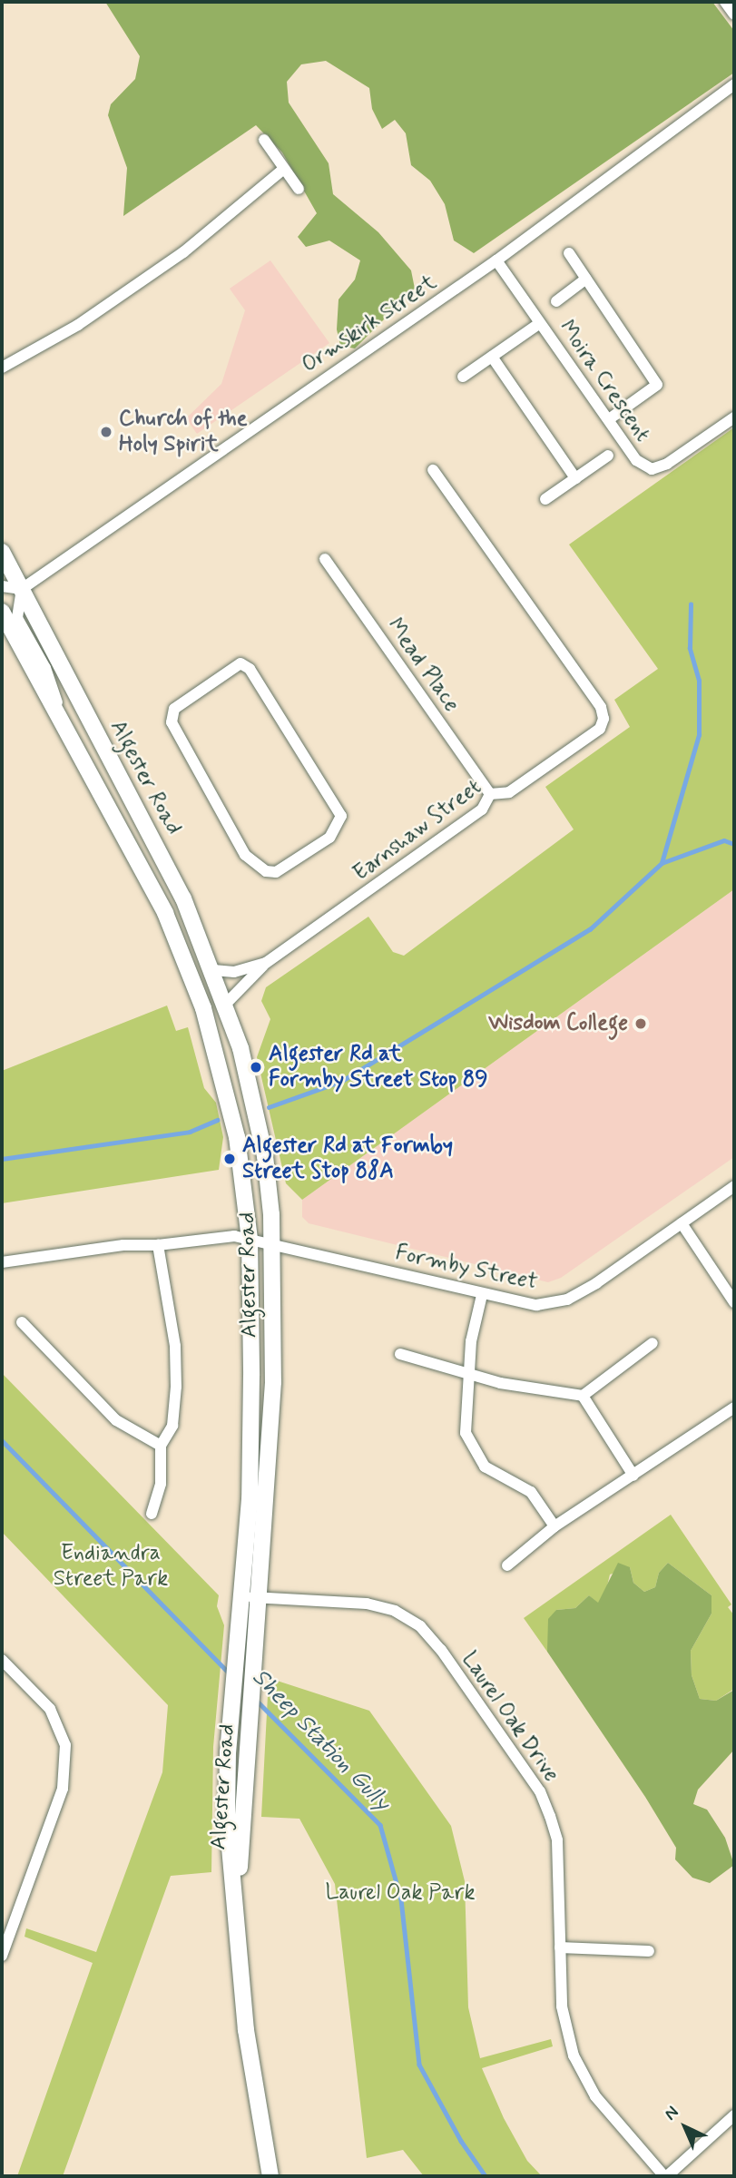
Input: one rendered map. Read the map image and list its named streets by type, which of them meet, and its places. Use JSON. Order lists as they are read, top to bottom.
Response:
{
  "streets": {
    "main road": ["Algester Road"],
    "street": [
      "Ormskirk Street",
      "Moira Crescent",
      "Mead Place",
      "Earnshaw Street",
      "Formby Street",
      "Laurel Oak Drive"
    ]
  },
  "crossings": [
    ["Ormskirk Street", "Moira Crescent"],
    ["Ormskirk Street", "Algester Road"],
    ["Mead Place", "Earnshaw Street"],
    ["Algester Road", "Earnshaw Street"],
    ["Algester Road", "Formby Street"],
    ["Algester Road", "Laurel Oak Drive"]
  ],
  "water": ["Sheep Station Gully"],
  "parks": ["Endiandra Street Park", "Laurel Oak Park"],
  "places": [
    "Church of the Holy Spirit",
    "Wisdom College",
    "Algester Rd at Formby Street Stop 89",
    "Algester Rd at Formby Street Stop 88A"
  ],
  "north": "top left"
}
